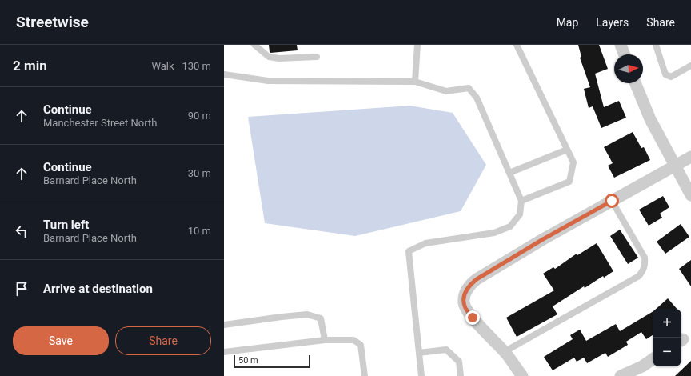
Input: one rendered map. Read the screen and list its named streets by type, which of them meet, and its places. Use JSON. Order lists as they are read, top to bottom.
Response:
{
  "scale_bar": "50 m",
  "north": "right",
  "page": {
    "header": "Streetwise",
    "nav": ["Map", "Layers", "Share"],
    "heading": ["2 min", "Walk · 130 m"],
    "list": [
      ["Continue", "Manchester Street North", "90 m"],
      ["Continue", "Barnard Place North", "30 m"],
      ["Turn left", "Barnard Place North", "10 m"],
      "Arrive at destination"
    ],
    "map_buttons": ["+", "−"],
    "buttons": ["Save", "Share"],
    "scale": "50 m"
  }
}
